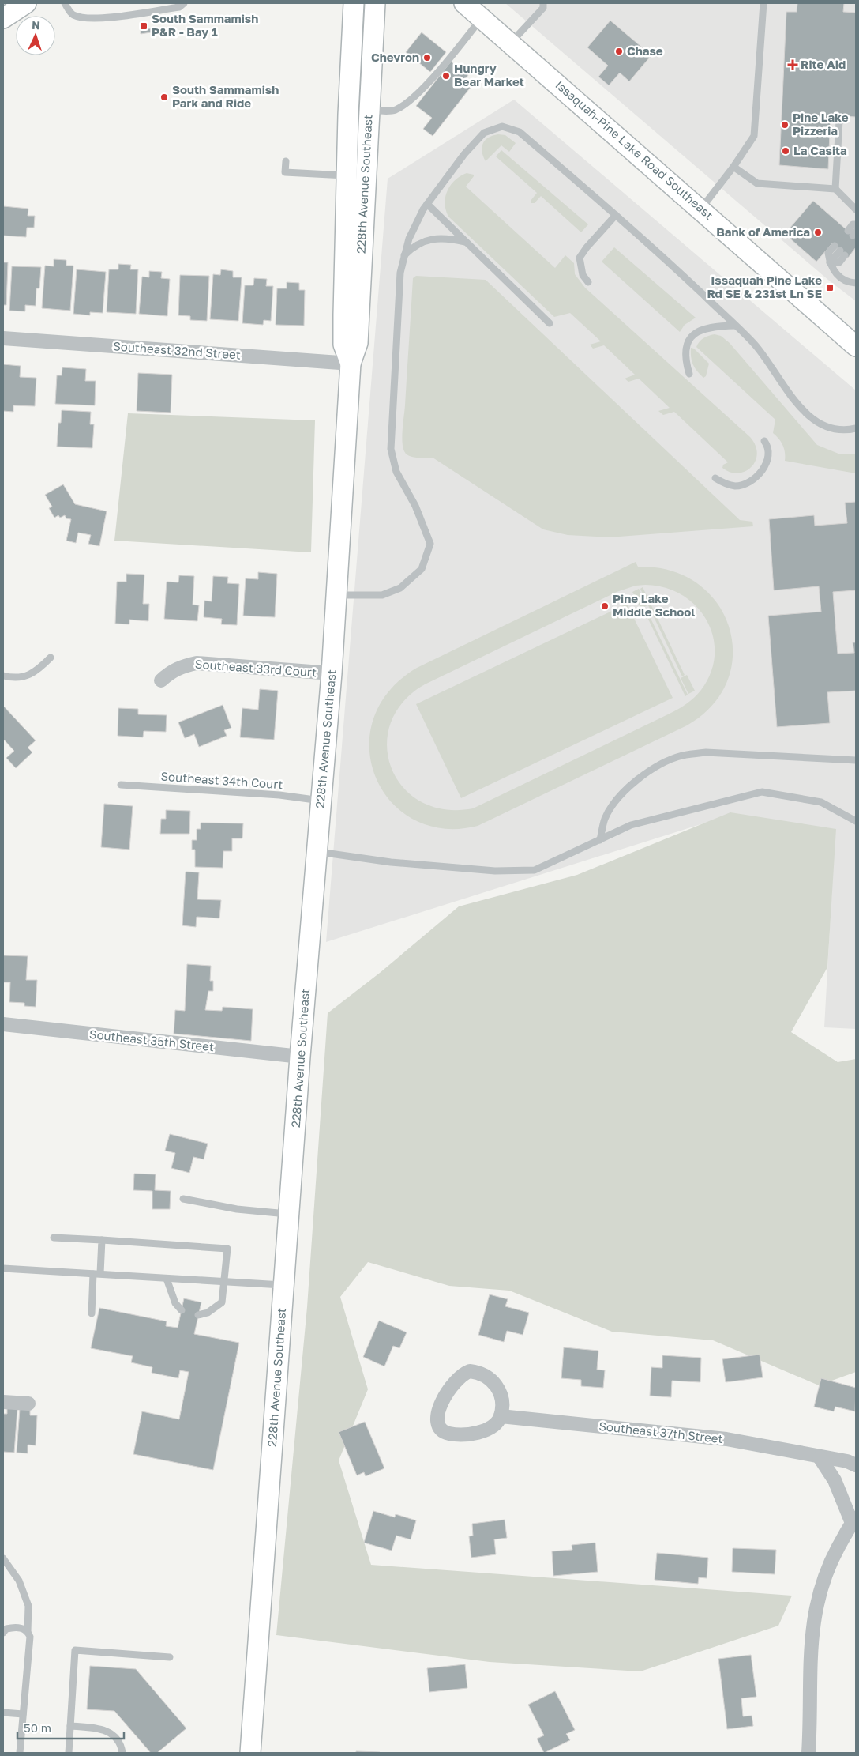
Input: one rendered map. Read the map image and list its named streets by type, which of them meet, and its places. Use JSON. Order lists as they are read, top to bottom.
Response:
{
  "streets": {
    "main road": ["Issaquah-Pine Lake Road Southeast", "228th Avenue Southeast"],
    "street": [
      "Southeast 32nd Street",
      "Southeast 33rd Court",
      "Southeast 35th Street",
      "Southeast 37th Street"
    ],
    "lane": ["Southeast 34th Court"]
  },
  "crossings": [
    ["228th Avenue Southeast", "Southeast 32nd Street"],
    ["228th Avenue Southeast", "Southeast 33rd Court"],
    ["228th Avenue Southeast", "Southeast 34th Court"],
    ["228th Avenue Southeast", "Southeast 35th Street"]
  ],
  "places": {
    "transit": ["South Sammamish P&R - Bay 1", "Issaquah Pine Lake Rd SE & 231st Ln SE"],
    "other": [
      "Chase",
      "Chevron",
      "Hungry Bear Market",
      "South Sammamish Park and Ride",
      "Pine Lake Pizzeria",
      "La Casita",
      "Bank of America",
      "Pine Lake Middle School"
    ],
    "health": ["Rite Aid"]
  },
  "scale_bar": "50 m",
  "north": "top"
}
